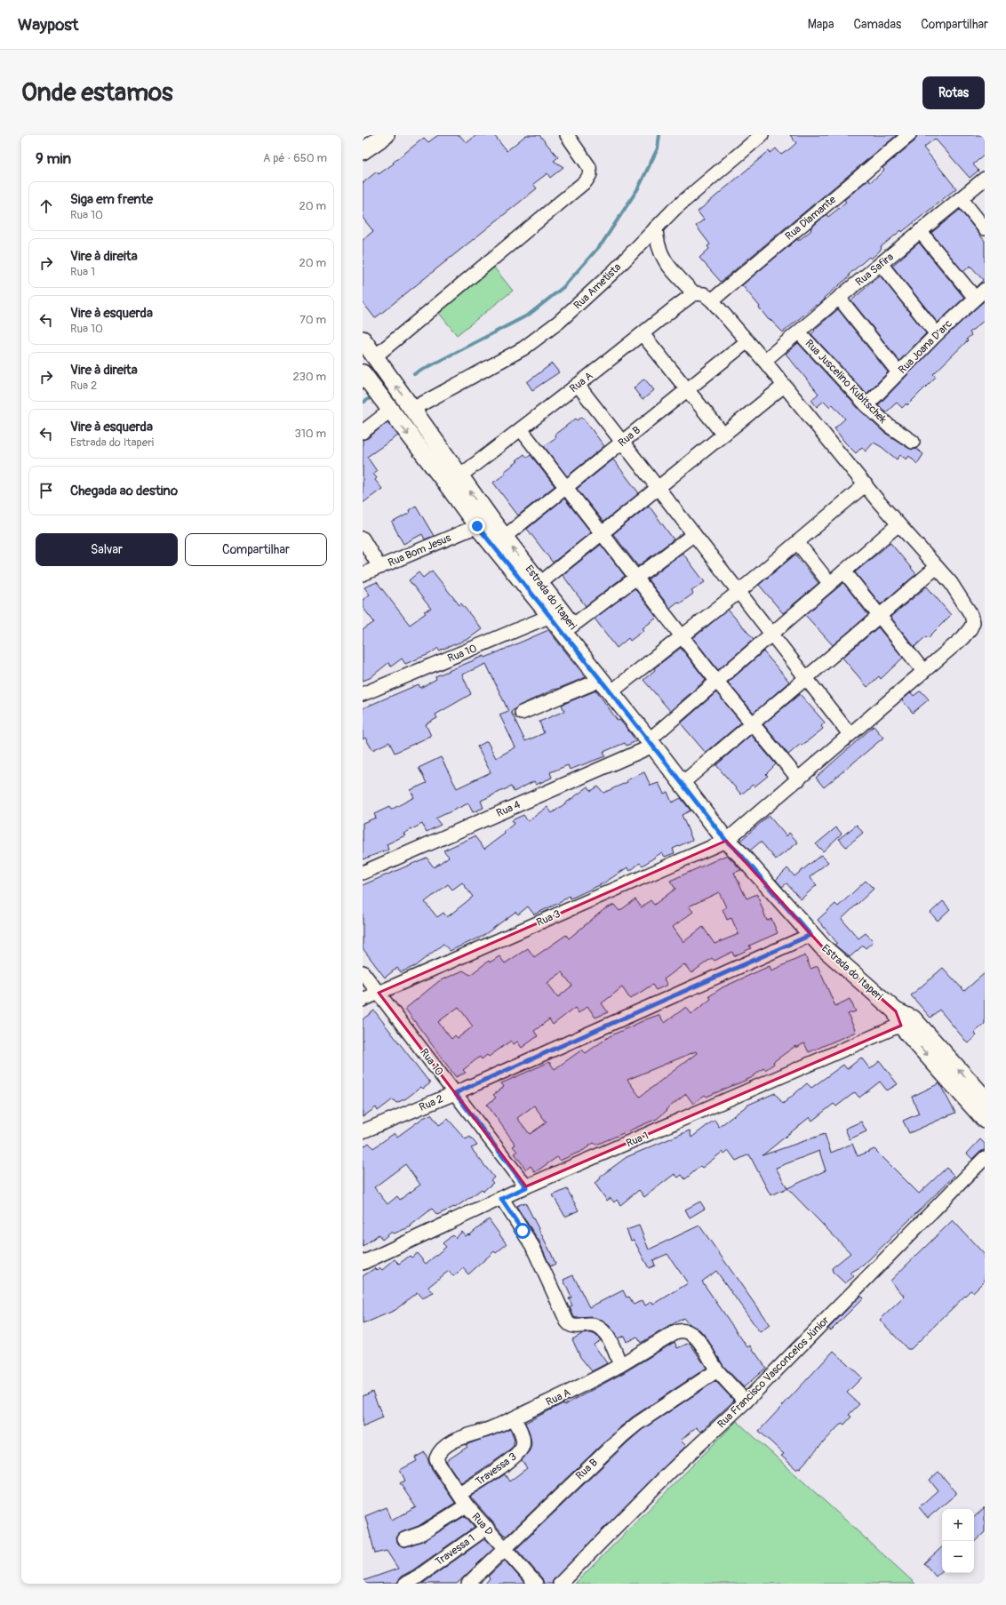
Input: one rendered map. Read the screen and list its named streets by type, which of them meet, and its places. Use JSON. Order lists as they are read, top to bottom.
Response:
{
  "streets": {
    "street": [
      "Rua Diamante",
      "Rua Safira",
      "Rua Ametista",
      "Rua Joana D'arc",
      "Rua Juscelino Kubitschek",
      "Rua A",
      "Rua B",
      "Rua Bom Jesus",
      "Estrada do Itaperi",
      "Rua 10",
      "Rua 4",
      "Rua 3",
      "Rua 2",
      "Rua 1",
      "Rua Francisco Vasconcelos Júnior",
      "Travessa 3",
      "Rua D",
      "Travessa 1"
    ]
  },
  "crossings": [
    ["Rua Diamante", "Rua A"],
    ["Rua Safira", "Rua Juscelino Kubitschek"],
    ["Rua Ametista", "Estrada do Itaperi"],
    ["Rua Joana D'arc", "Rua Juscelino Kubitschek"],
    ["Rua A", "Rua B"],
    ["Rua A", "Estrada do Itaperi"],
    ["Rua A", "Travessa 3"],
    ["Rua A", "Rua D"],
    ["Rua B", "Rua D"],
    ["Rua Bom Jesus", "Estrada do Itaperi"],
    ["Estrada do Itaperi", "Rua 10"],
    ["Estrada do Itaperi", "Rua 4"],
    ["Estrada do Itaperi", "Rua 3"],
    ["Estrada do Itaperi", "Rua 2"],
    ["Estrada do Itaperi", "Rua 1"],
    ["Rua 10", "Rua 3"],
    ["Rua 10", "Rua 2"],
    ["Rua 10", "Rua 1"],
    ["Travessa 3", "Rua D"],
    ["Rua D", "Travessa 1"]
  ],
  "page": {
    "header": "Waypost",
    "nav": ["Mapa", "Camadas", "Compartilhar"],
    "buttons": [
      "Rotas",
      ["Salvar", "Compartilhar"]
    ],
    "title": "Onde estamos",
    "heading": ["9 min", "A pé · 650 m"],
    "list": [
      ["Siga em frente", "Rua 10", "20 m"],
      ["Vire à direita", "Rua 1", "20 m"],
      ["Vire à esquerda", "Rua 10", "70 m"],
      ["Vire à direita", "Rua 2", "230 m"],
      ["Vire à esquerda", "Estrada do Itaperi", "310 m"],
      "Chegada ao destino"
    ],
    "map_buttons": ["+", "−"]
  }
}
